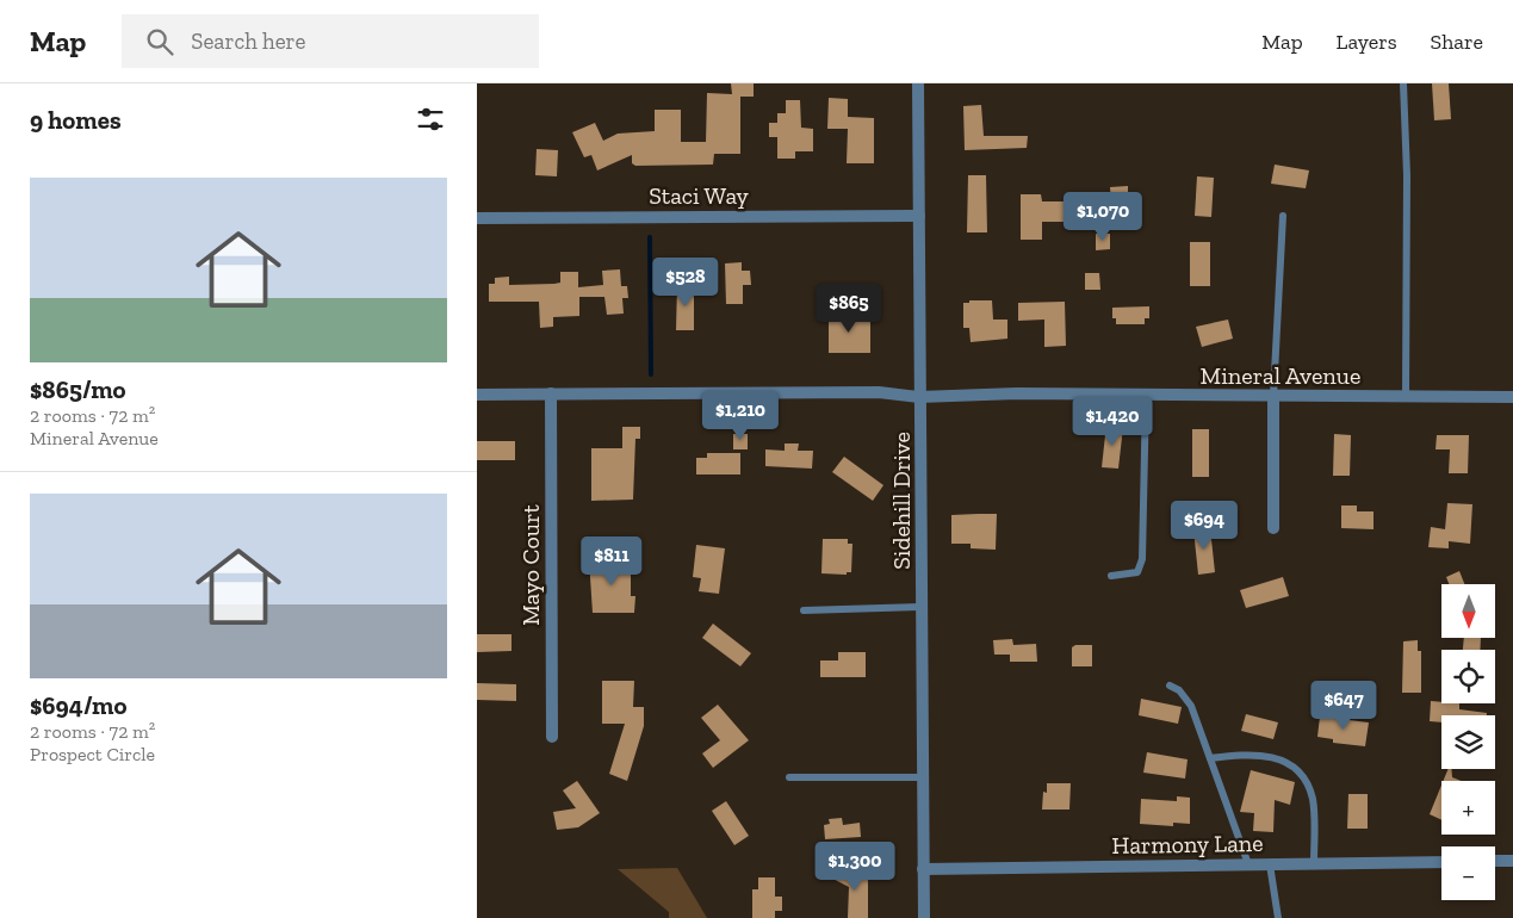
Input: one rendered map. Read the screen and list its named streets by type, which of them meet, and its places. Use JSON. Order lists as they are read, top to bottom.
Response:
{
  "streets": {
    "street": [
      "Staci Way",
      "Mineral Avenue",
      "Sidehill Drive",
      "Mayo Court",
      "Harmony Lane"
    ]
  },
  "crossings": [
    ["Staci Way", "Sidehill Drive"],
    ["Mineral Avenue", "Sidehill Drive"],
    ["Mineral Avenue", "Mayo Court"],
    ["Sidehill Drive", "Harmony Lane"]
  ],
  "north": "bottom",
  "page": {
    "header": "Map",
    "search": "Search here",
    "nav": ["Map", "Layers", "Share"],
    "heading": "9 homes",
    "list": [
      {
        "name": "$865/mo",
        "note": "2 rooms · 72 m² · Mineral Avenue"
      },
      {
        "name": "$694/mo",
        "note": "2 rooms · 72 m² · Prospect Circle"
      }
    ],
    "price": [
      "$1,070",
      "$528",
      "$865",
      "$1,210",
      "$1,420",
      "$694",
      "$811",
      "$647",
      "$1,300"
    ],
    "map_buttons": ["+", "−"]
  }
}
